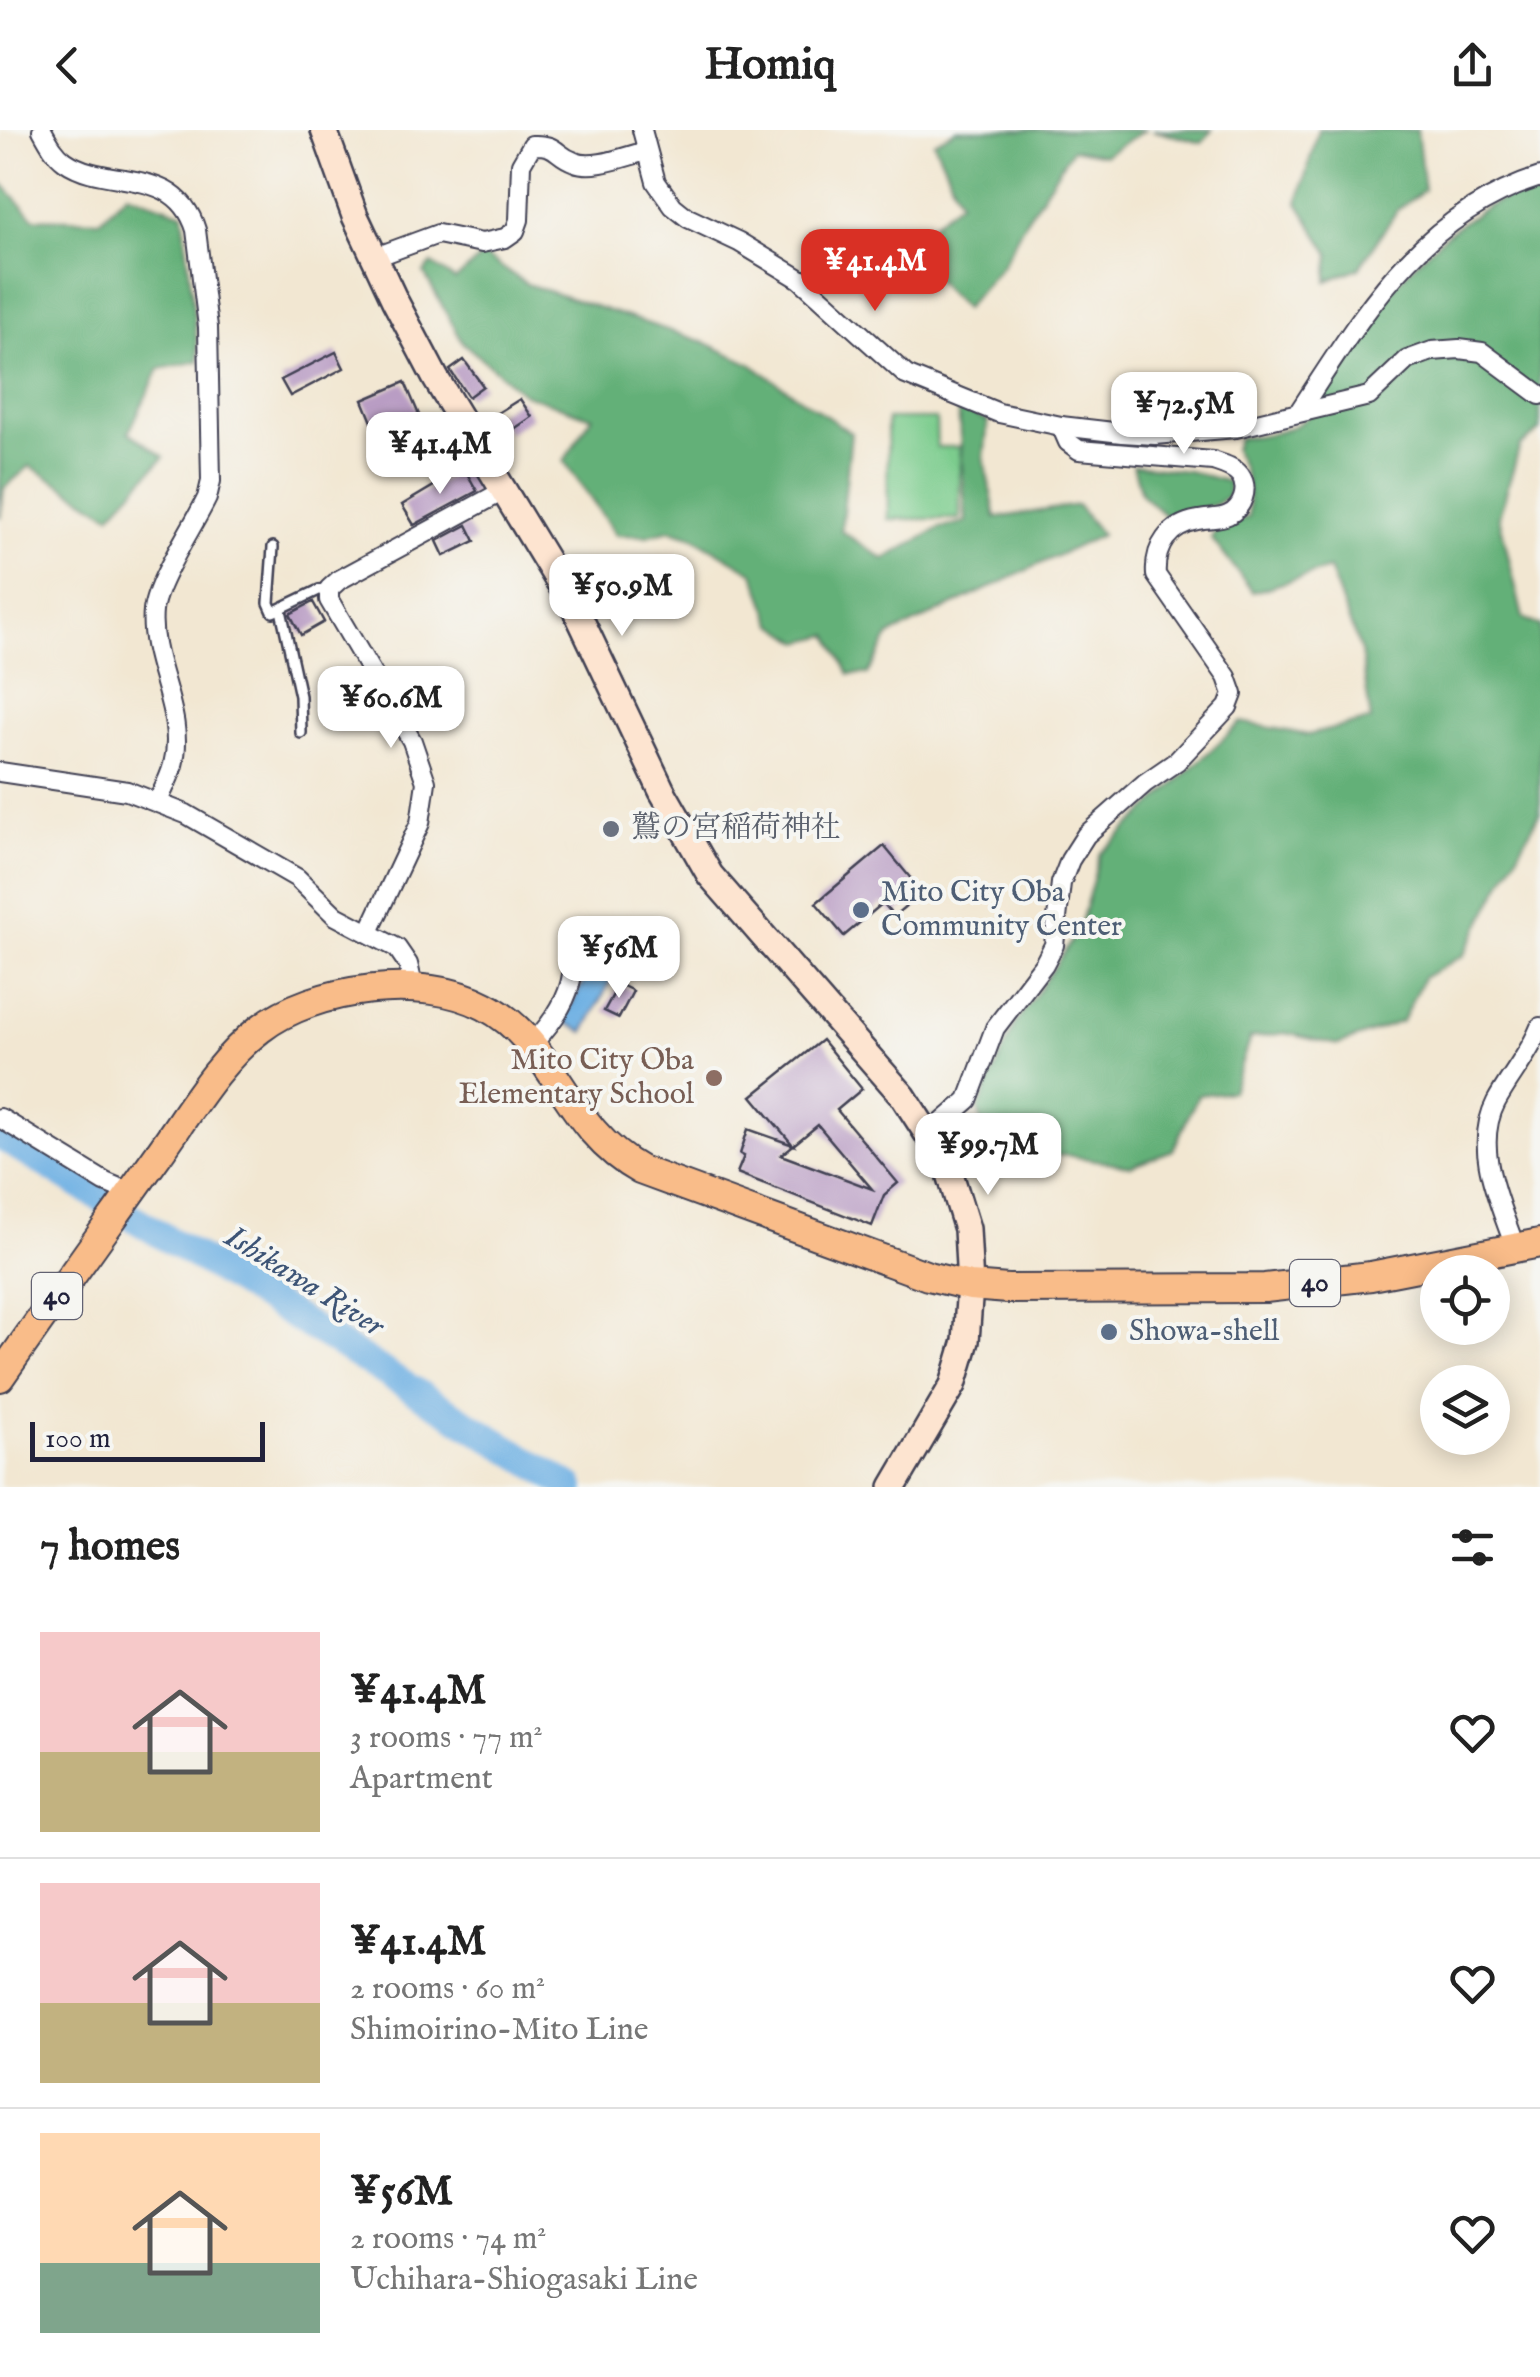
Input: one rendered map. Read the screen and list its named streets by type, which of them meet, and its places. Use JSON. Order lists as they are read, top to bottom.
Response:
{
  "streets": {
    "main road": ["40"]
  },
  "water": ["Ishikawa River"],
  "places": [
    "鷲の宮稲荷神社",
    "Mito City Oba Community Center",
    "Mito City Oba Elementary School",
    "Showa-shell"
  ],
  "scale_bar": "100 m",
  "page": {
    "header": "Homiq",
    "price": [
      "¥41.4M",
      "¥72.5M",
      "¥41.4M",
      "¥50.9M",
      "¥60.6M",
      "¥56M",
      "¥99.7M"
    ],
    "scale": "100 m",
    "heading": "7 homes",
    "list": [
      {
        "name": "¥41.4M",
        "note": "3 rooms · 77 m² · Apartment"
      },
      {
        "name": "¥41.4M",
        "note": "2 rooms · 60 m² · Shimoirino-Mito Line"
      },
      {
        "name": "¥56M",
        "note": "2 rooms · 74 m² · Uchihara-Shiogasaki Line"
      }
    ]
  }
}
